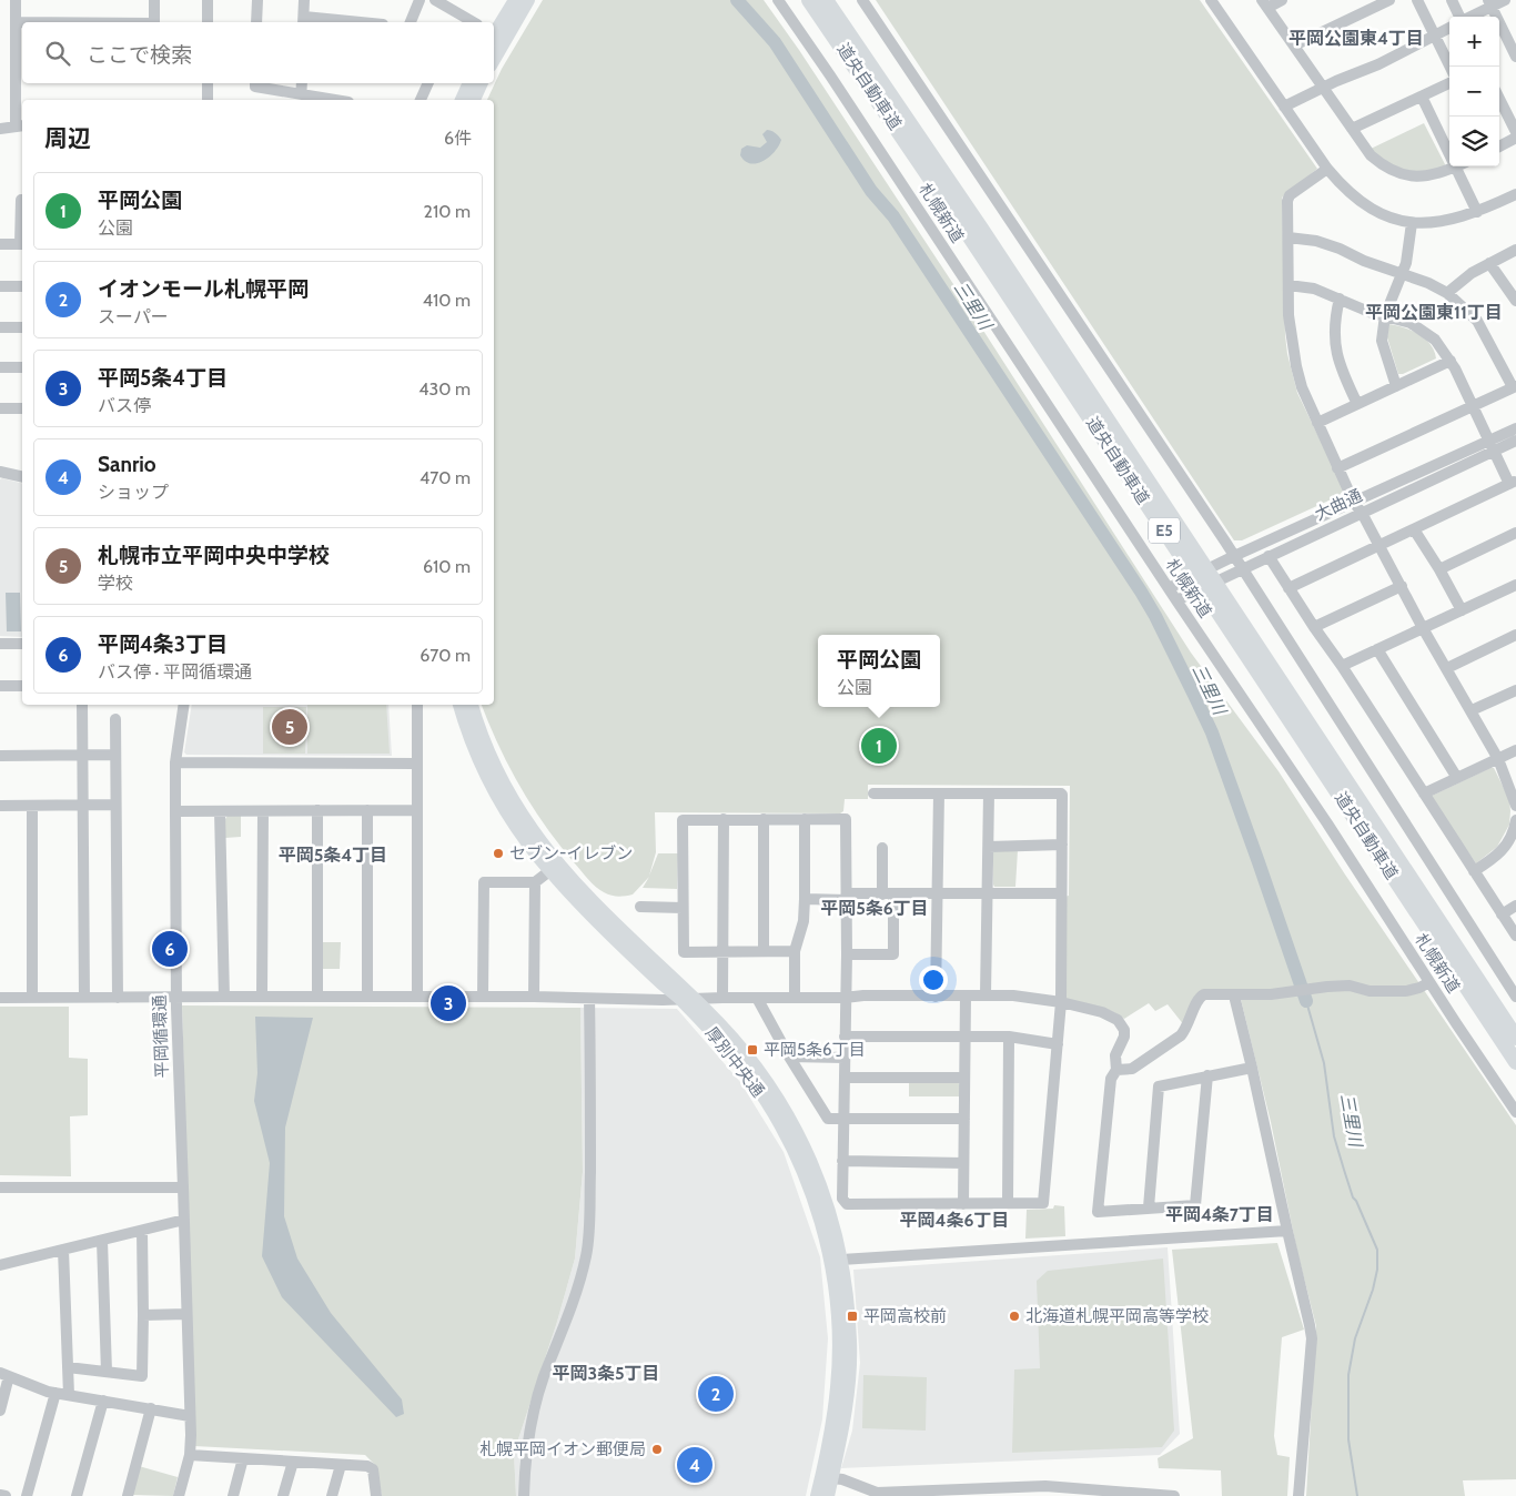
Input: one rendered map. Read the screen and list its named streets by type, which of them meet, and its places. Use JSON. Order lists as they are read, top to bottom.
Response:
{
  "streets": {
    "highway": ["道央自動車道", "E5"],
    "main road": ["厚別中央通"],
    "street": ["札幌新道", "大曲通", "平岡循環通"]
  },
  "crossings": [
    ["札幌新道", "大曲通"]
  ],
  "districts": [
    "平岡公園東4丁目",
    "平岡公園東11丁目",
    "平岡5条4丁目",
    "平岡5条6丁目",
    "平岡4条7丁目",
    "平岡4条6丁目",
    "平岡3条5丁目"
  ],
  "water": ["三里川"],
  "places": {
    "other": ["セブン-イレブン", "北海道札幌平岡高等学校", "札幌平岡イオン郵便局"],
    "transit": ["平岡5条6丁目", "平岡高校前"]
  },
  "page": {
    "map_buttons": ["+", "−"],
    "search": "ここで検索",
    "heading": ["周辺", "6件"],
    "list": [
      {
        "mark": "1",
        "name": "平岡公園",
        "note": "公園",
        "value": "210 m"
      },
      {
        "mark": "2",
        "name": "イオンモール札幌平岡",
        "note": "スーパー",
        "value": "410 m"
      },
      {
        "mark": "3",
        "name": "平岡5条4丁目",
        "note": "バス停",
        "value": "430 m"
      },
      {
        "mark": "4",
        "name": "Sanrio",
        "note": "ショップ",
        "value": "470 m"
      },
      {
        "mark": "5",
        "name": "札幌市立平岡中央中学校",
        "note": "学校",
        "value": "610 m"
      },
      {
        "mark": "6",
        "name": "平岡4条3丁目",
        "note": "バス停 · 平岡循環通",
        "value": "670 m"
      }
    ],
    "popup": ["平岡公園", "公園"],
    "pins": [
      "5",
      "1",
      "6",
      "3",
      "2",
      "4"
    ]
  }
}
